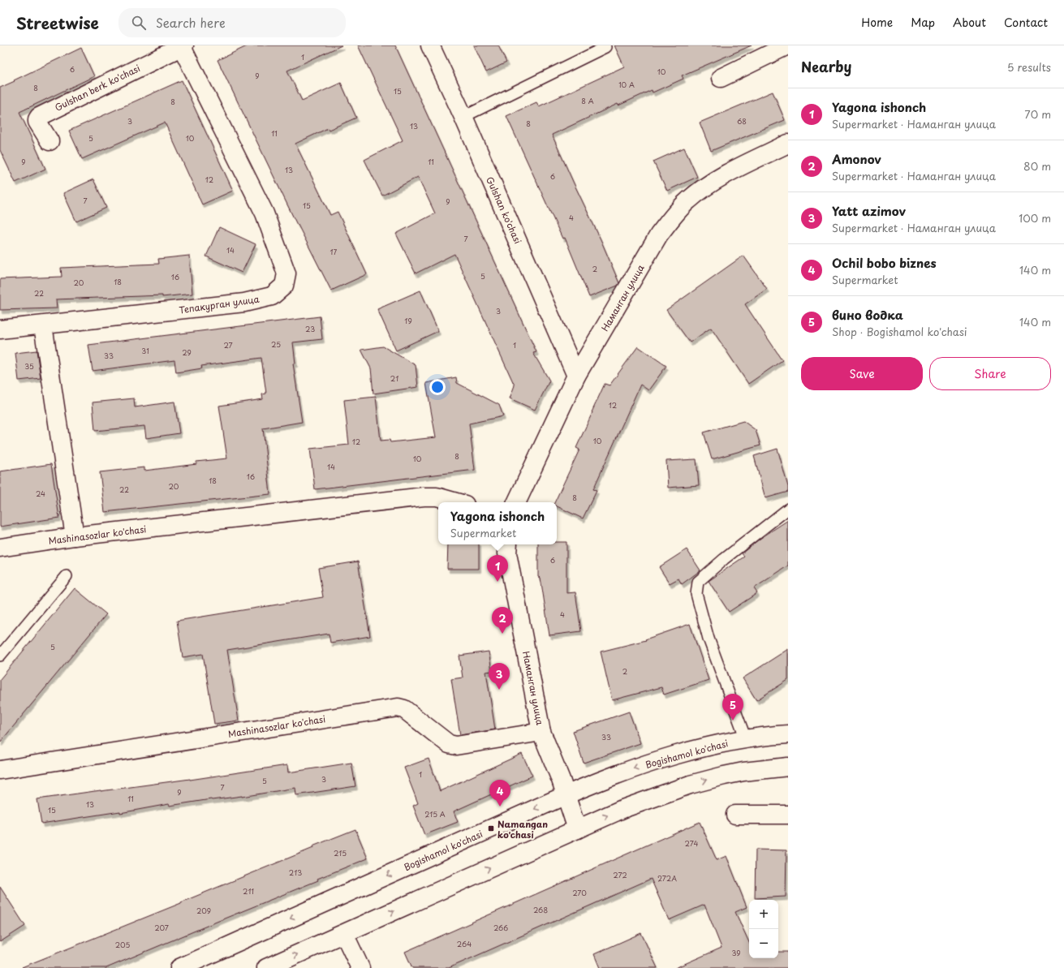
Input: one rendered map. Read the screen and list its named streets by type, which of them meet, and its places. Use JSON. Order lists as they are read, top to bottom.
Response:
{
  "streets": {
    "street": [
      "Gulshan berk ko'chasi",
      "Gulshan ko'chasi",
      "Наманган улица",
      "Тепакурган улица",
      "Mashinasozlar ko'chasi",
      "Bogishamol ko'chasi"
    ]
  },
  "crossings": [
    ["Gulshan berk ko'chasi", "Тепакурган улица"],
    ["Gulshan ko'chasi", "Наманган улица"],
    ["Наманган улица", "Mashinasozlar ko'chasi"],
    ["Наманган улица", "Bogishamol ko'chasi"]
  ],
  "places": {
    "transit": ["Namangan ko'chasi"]
  },
  "house_numbers": [
    "1",
    "6",
    "10",
    "9",
    "10 A",
    "8",
    "15",
    "8 A",
    "8",
    "3",
    "68",
    "8",
    "13",
    "11",
    "5",
    "10",
    "9",
    "11",
    "13",
    "6",
    "12",
    "7",
    "9",
    "15",
    "4",
    "7",
    "14",
    "17",
    "2",
    "5",
    "16",
    "18",
    "20",
    "22",
    "3",
    "19",
    "23",
    "25",
    "27",
    "1",
    "31",
    "29",
    "33",
    "35",
    "21",
    "12",
    "10",
    "12",
    "8",
    "10",
    "14",
    "16",
    "18",
    "20",
    "22",
    "24",
    "8",
    "6",
    "4",
    "5",
    "2",
    "33",
    "1",
    "3",
    "5",
    "7",
    "9",
    "11",
    "13",
    "15",
    "215 А",
    "274",
    "215",
    "213",
    "272",
    "272A",
    "211",
    "270",
    "268",
    "209",
    "207",
    "266",
    "264",
    "205",
    "39"
  ],
  "page": {
    "header": "Streetwise",
    "search": "Search here",
    "nav": [
      "Home",
      "Map",
      "About",
      "Contact"
    ],
    "heading": ["Nearby", "5 results"],
    "list": [
      {
        "mark": "1",
        "name": "Yagona ishonch",
        "note": "Supermarket · Наманган улица",
        "value": "70 m"
      },
      {
        "mark": "2",
        "name": "Amonov",
        "note": "Supermarket · Наманган улица",
        "value": "80 m"
      },
      {
        "mark": "3",
        "name": "Yatt azimov",
        "note": "Supermarket · Наманган улица",
        "value": "100 m"
      },
      {
        "mark": "4",
        "name": "Ochil bobo biznes",
        "note": "Supermarket",
        "value": "140 m"
      },
      {
        "mark": "5",
        "name": "вино водка",
        "note": "Shop · Bogishamol ko'chasi",
        "value": "140 m"
      }
    ],
    "buttons": ["Save", "Share"],
    "popup": ["Yagona ishonch", "Supermarket"],
    "pins": [
      "1",
      "2",
      "3",
      "5",
      "4"
    ],
    "map_buttons": ["+", "−"]
  }
}
